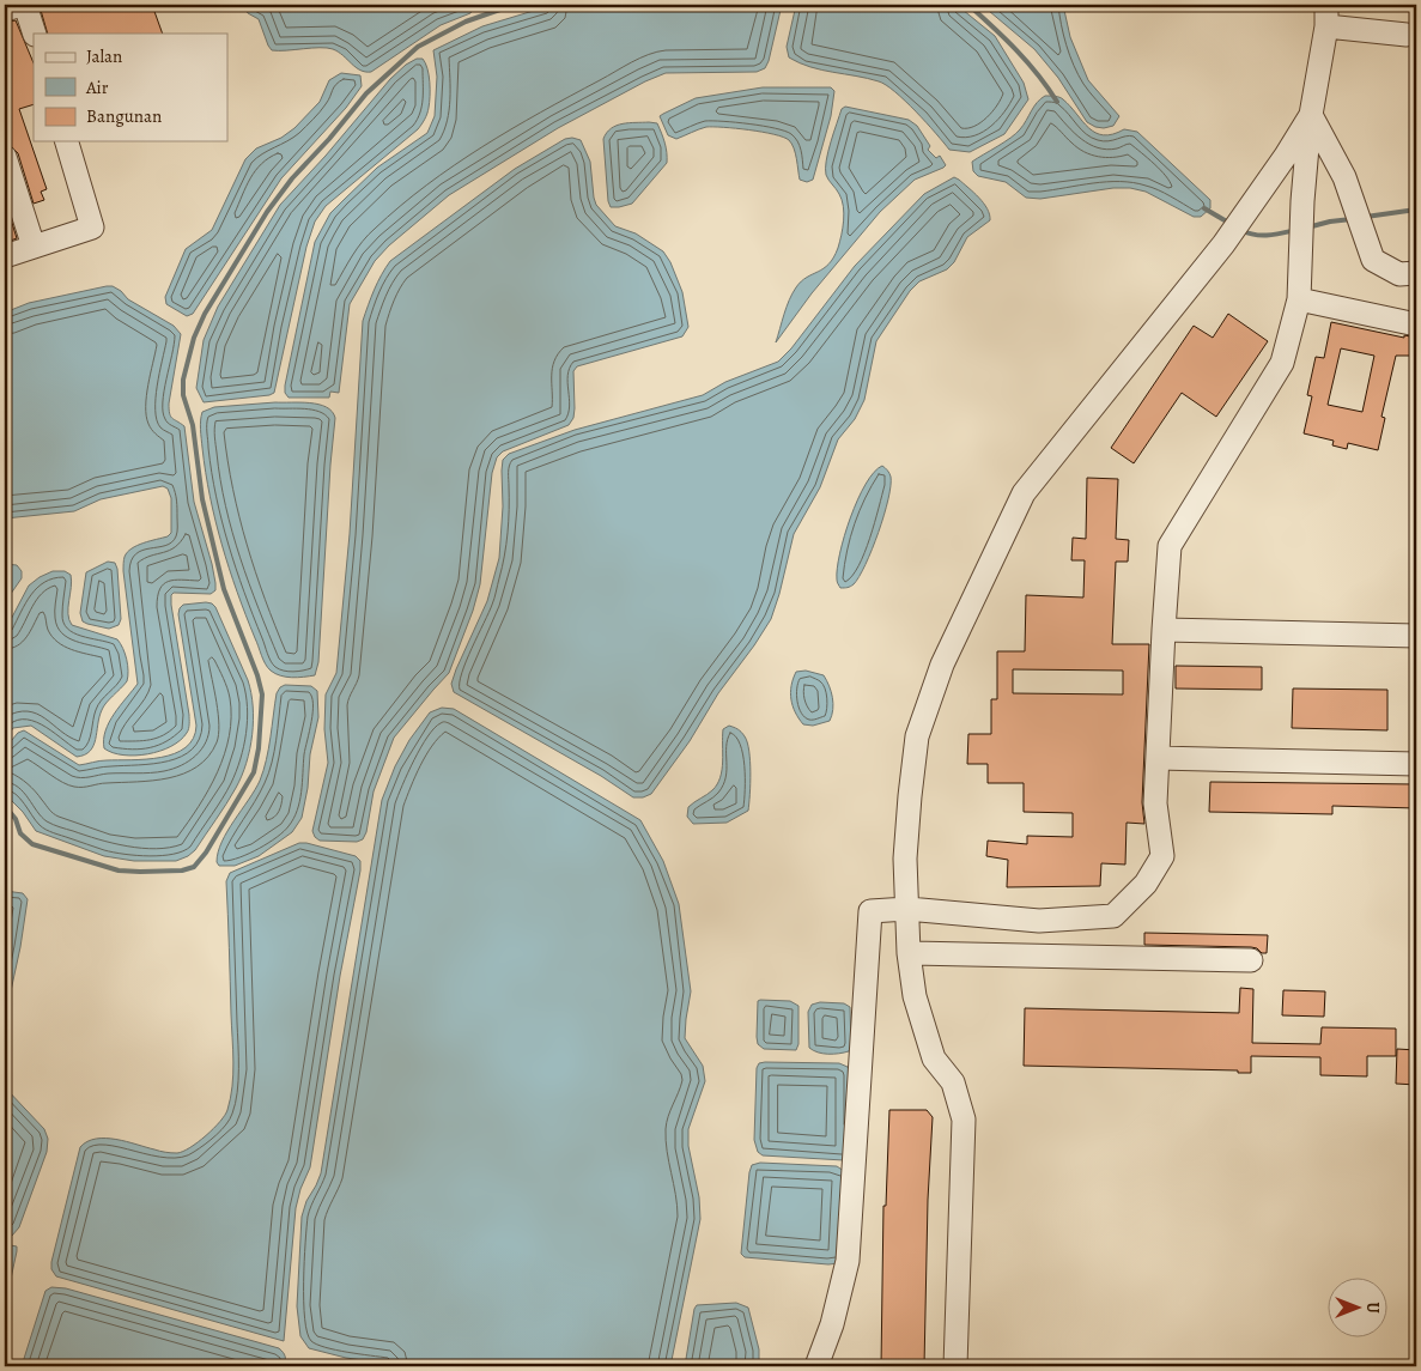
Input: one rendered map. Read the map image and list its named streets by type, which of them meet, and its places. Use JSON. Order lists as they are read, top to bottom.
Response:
{
  "legend": ["Jalan", "Air", "Bangunan"],
  "north": "right"
}
